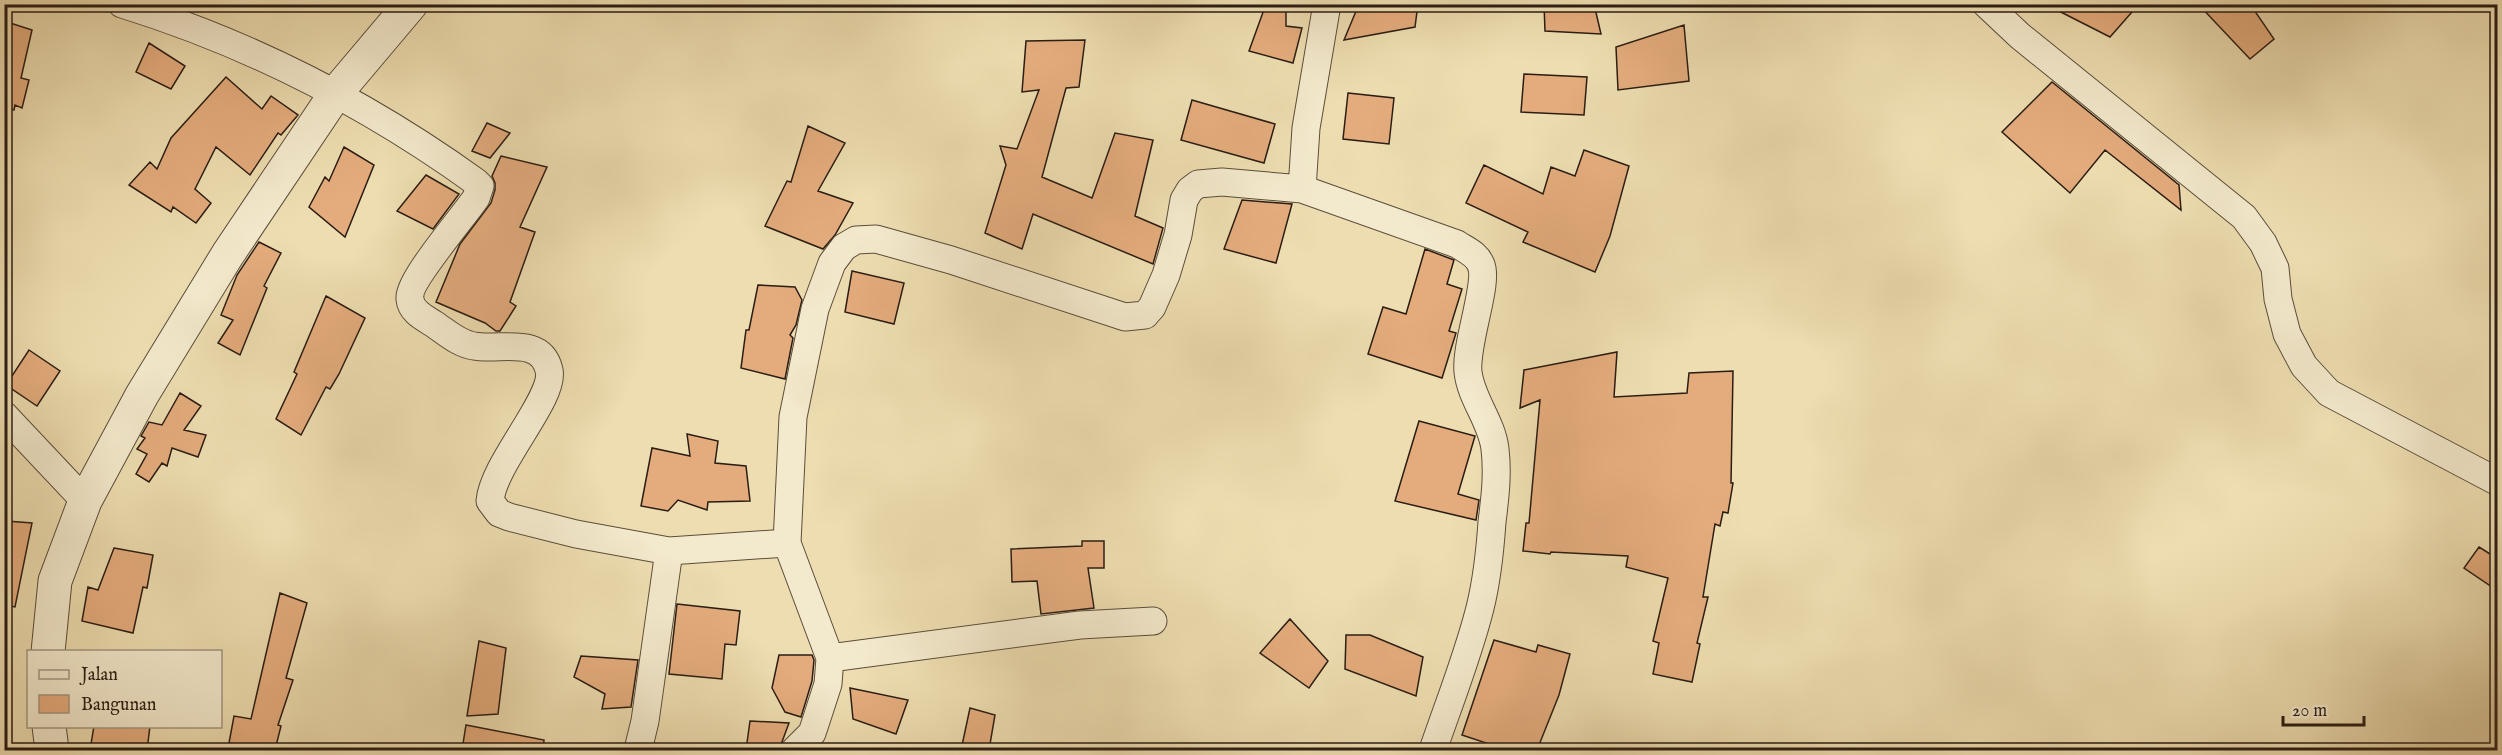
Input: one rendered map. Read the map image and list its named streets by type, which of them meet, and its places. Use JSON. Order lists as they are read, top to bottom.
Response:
{
  "legend": ["Jalan", "Bangunan"],
  "scale_bar": "20 m"
}
